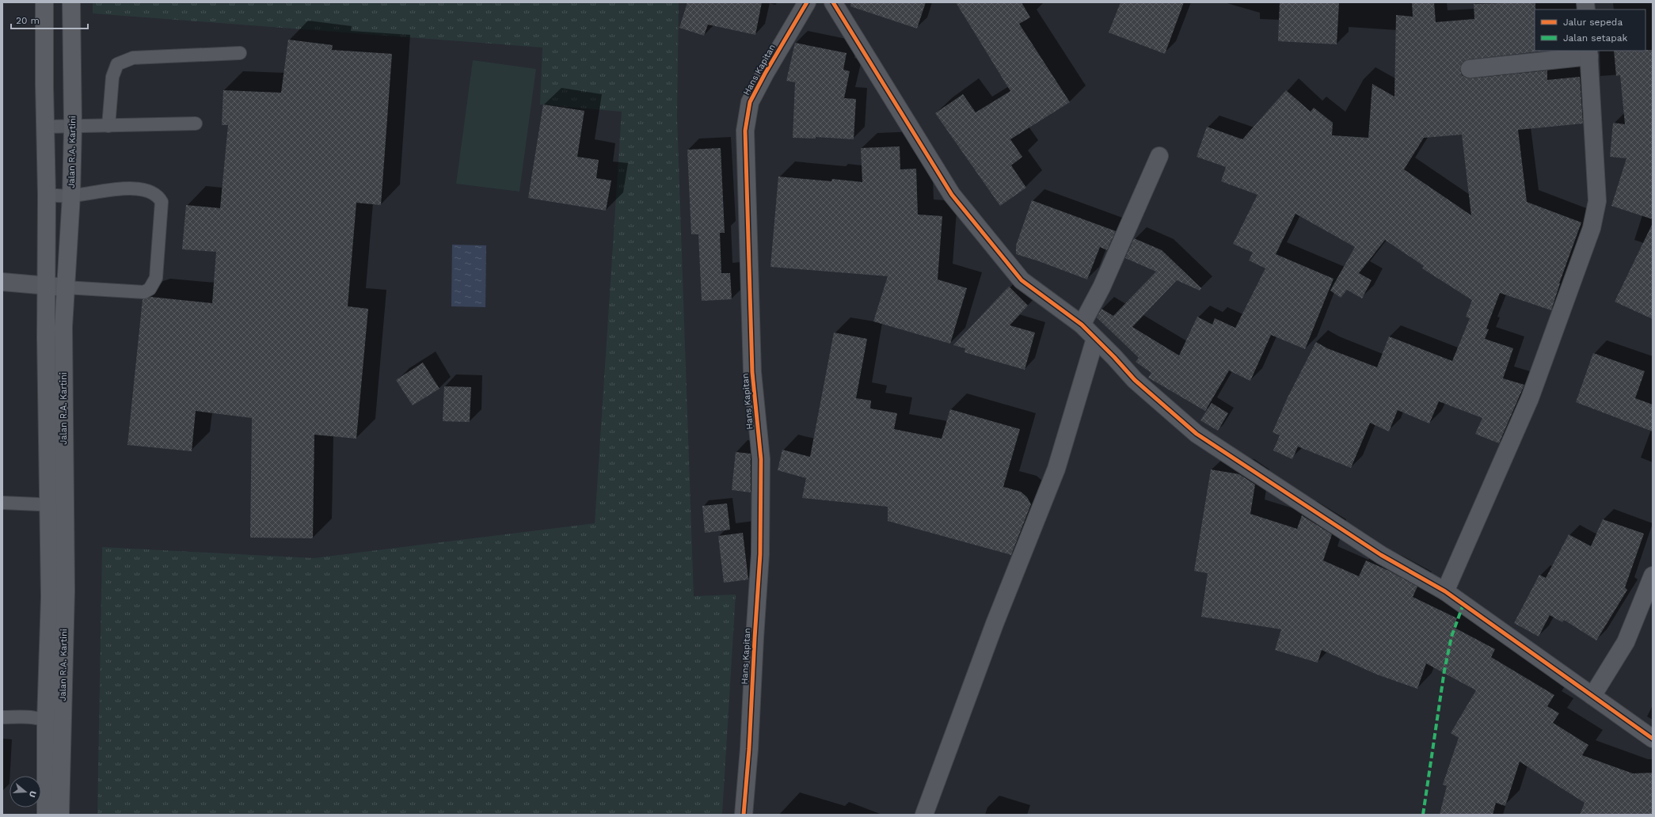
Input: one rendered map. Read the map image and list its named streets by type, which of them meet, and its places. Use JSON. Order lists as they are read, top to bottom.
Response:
{
  "streets": {
    "main road": ["Jalan R.A. Kartini"],
    "street": ["Hans Kapitan"]
  },
  "legend": ["Jalur sepeda", "Jalan setapak"],
  "scale_bar": "20 m",
  "north": "right"
}
